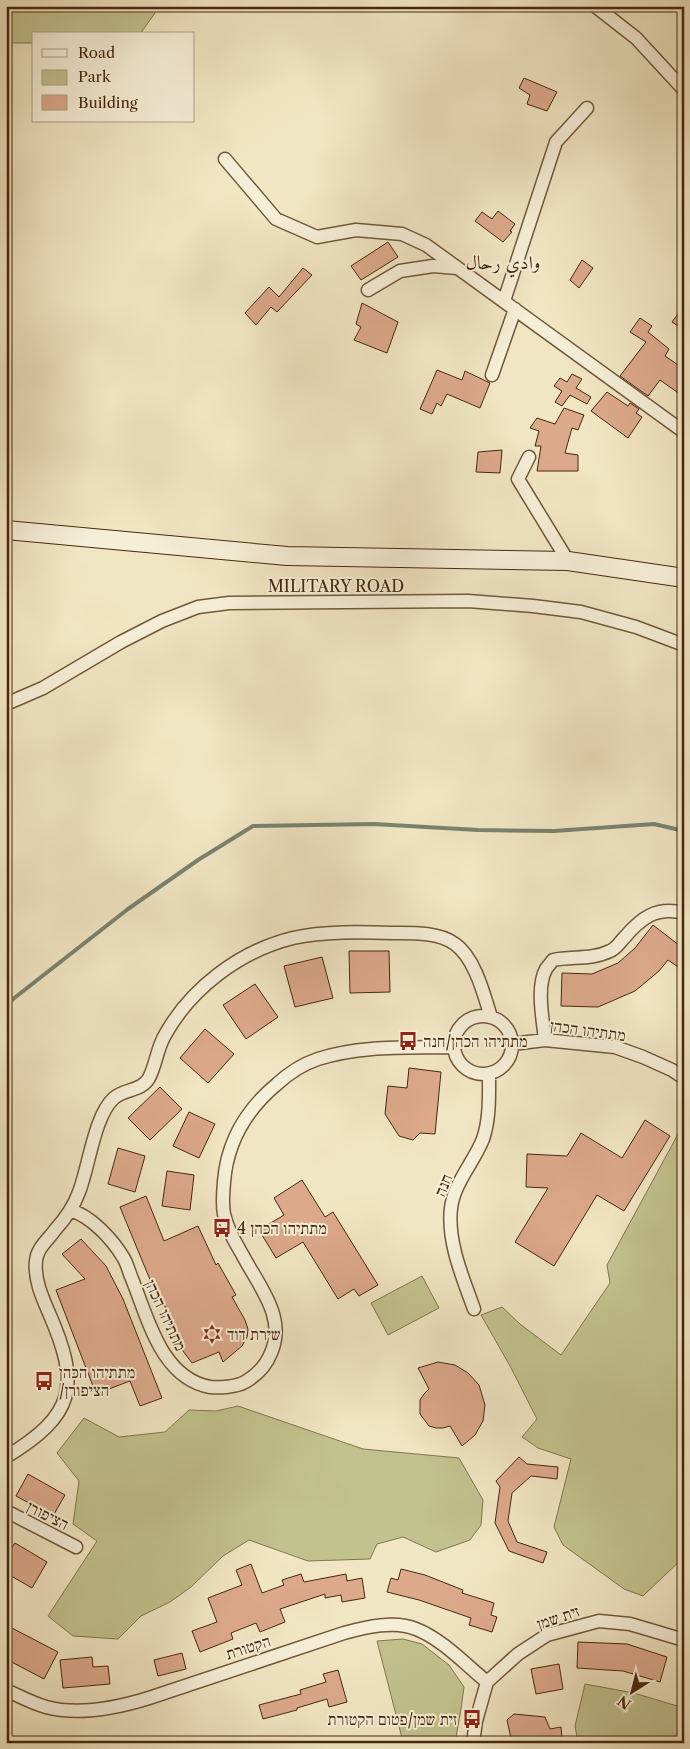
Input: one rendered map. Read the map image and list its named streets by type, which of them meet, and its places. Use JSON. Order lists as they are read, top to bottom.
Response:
{
  "streets": {
    "street": [
      "MILITARY ROAD",
      "מתתיהו הכהן",
      "חנה",
      "הציפורן",
      "זית שמן",
      "הקטורת"
    ]
  },
  "crossings": [
    ["מתתיהו הכהן", "חנה"],
    ["זית שמן", "הקטורת"]
  ],
  "districts": ["وادي رحال"],
  "places": {
    "bus stop": [
      "מתתיהו הכהן/חנה",
      "מתתיהו הכהן 4",
      "מתתיהו הכהן /הציפורן",
      "זית שמן/פטום הקטורת"
    ],
    "synagogue": ["שירת דוד"]
  },
  "legend": ["Road", "Park", "Building"],
  "north": "bottom left"
}
